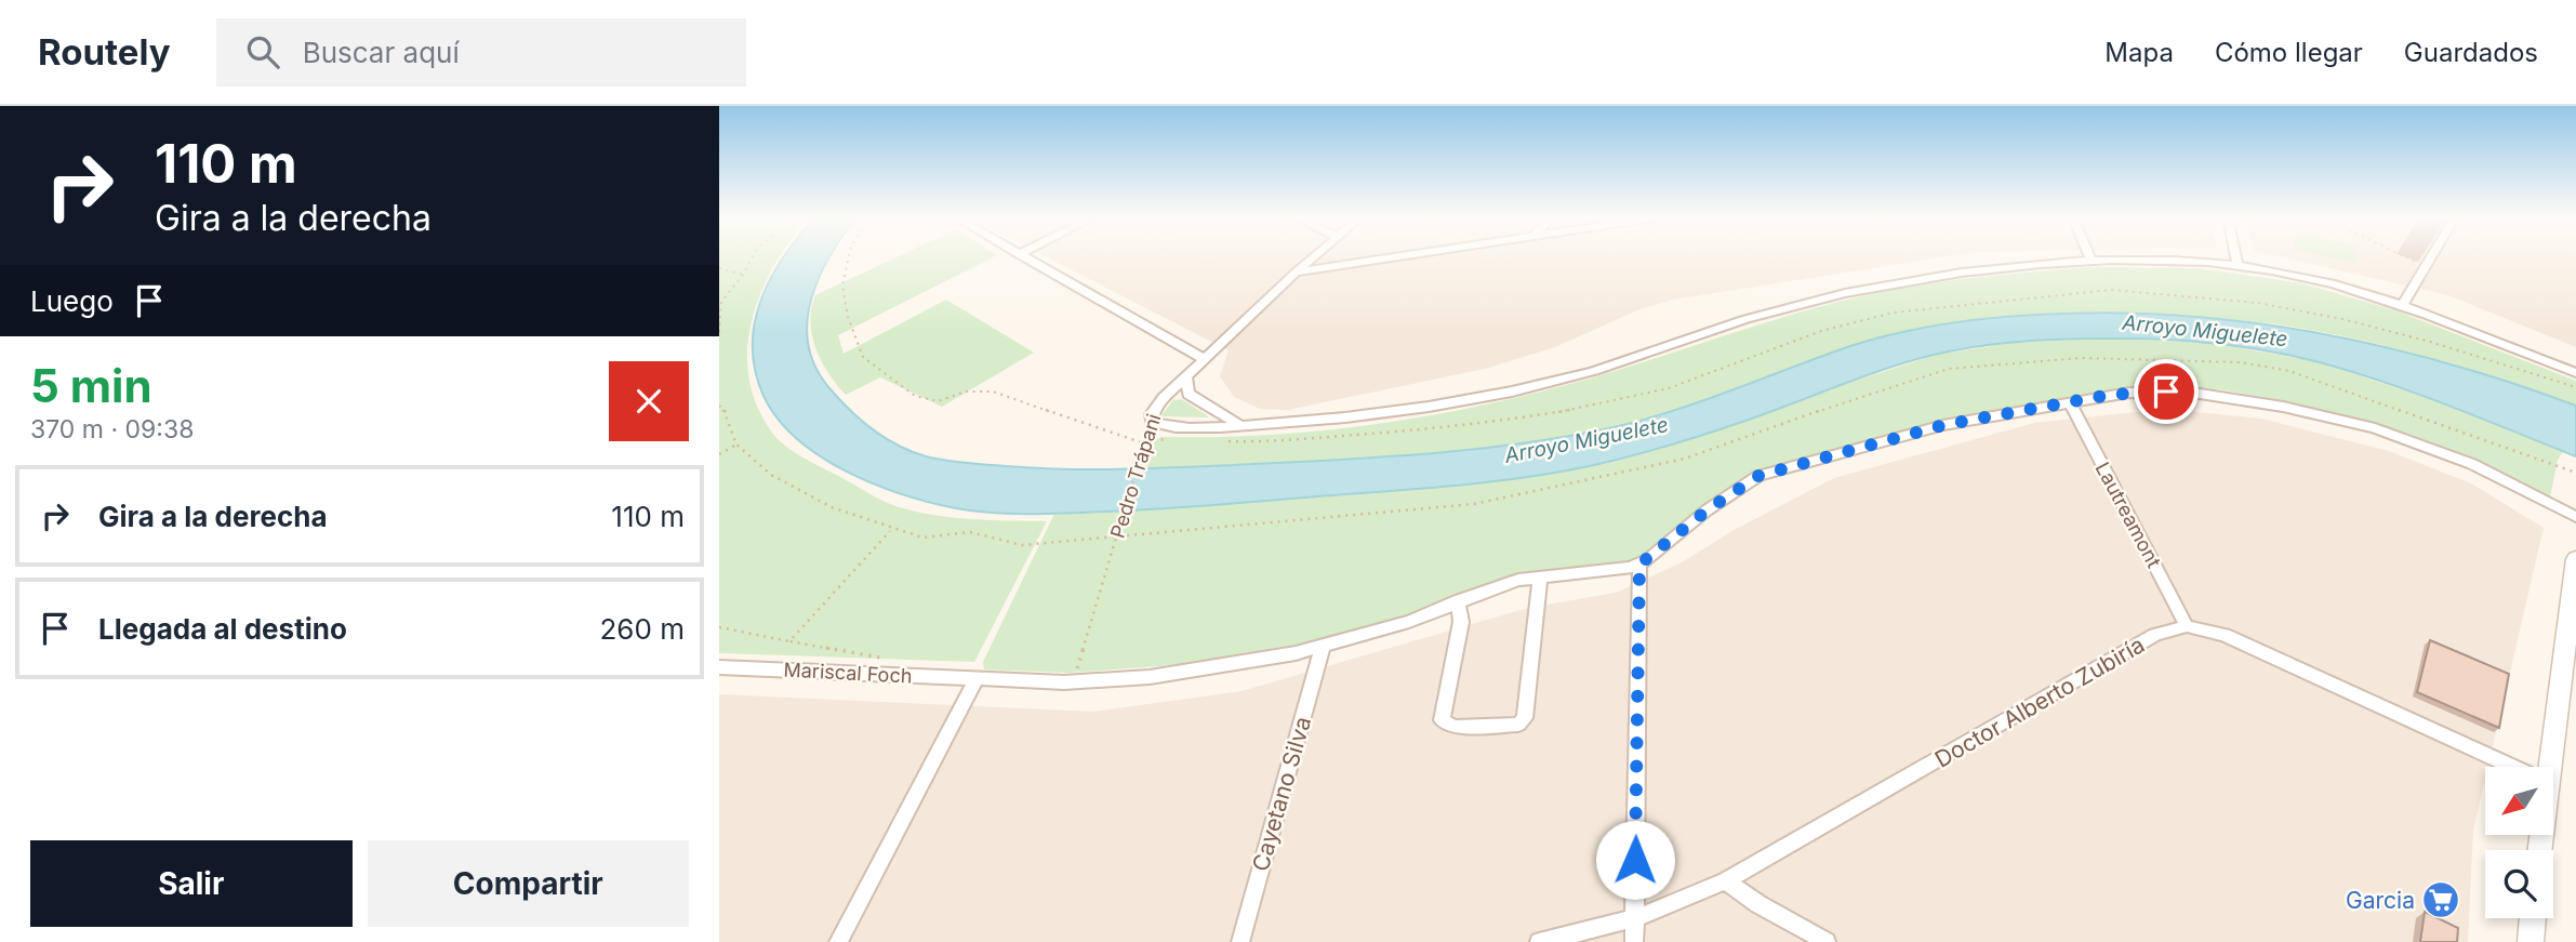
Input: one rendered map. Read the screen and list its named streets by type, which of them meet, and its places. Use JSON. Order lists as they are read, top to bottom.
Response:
{
  "streets": {
    "street": [
      "Pedro Trápani",
      "Lautreamont",
      "Mariscal Foch",
      "Doctor Alberto Zubiría",
      "Cayetano Silva"
    ]
  },
  "crossings": [
    ["Pedro Trápani", "Mariscal Foch"],
    ["Lautreamont", "Doctor Alberto Zubiría"],
    ["Mariscal Foch", "Cayetano Silva"]
  ],
  "water": ["Arroyo Miguelete"],
  "places": {
    "supermarket": ["Garcia"]
  },
  "north": "bottom left",
  "page": {
    "header": "Routely",
    "search": "Buscar aquí",
    "nav": ["Mapa", "Cómo llegar", "Guardados"],
    "turn": ["110 m", "Gira a la derecha"],
    "then": "Luego",
    "heading": ["5 min", "370 m · 09:38"],
    "list": [
      {
        "name": "Gira a la derecha",
        "value": "110 m"
      },
      {
        "name": "Llegada al destino",
        "value": "260 m"
      }
    ],
    "buttons": ["Salir", "Compartir"]
  }
}
